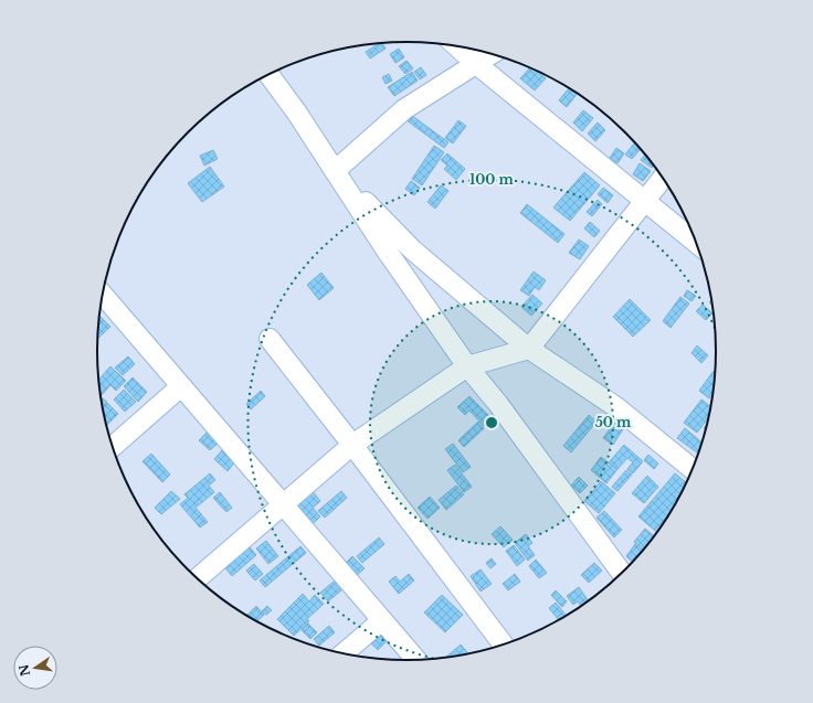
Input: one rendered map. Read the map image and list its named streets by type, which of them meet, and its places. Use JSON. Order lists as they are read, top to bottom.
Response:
{
  "north": "left",
  "rings": ["100 m", "50 m"]
}
